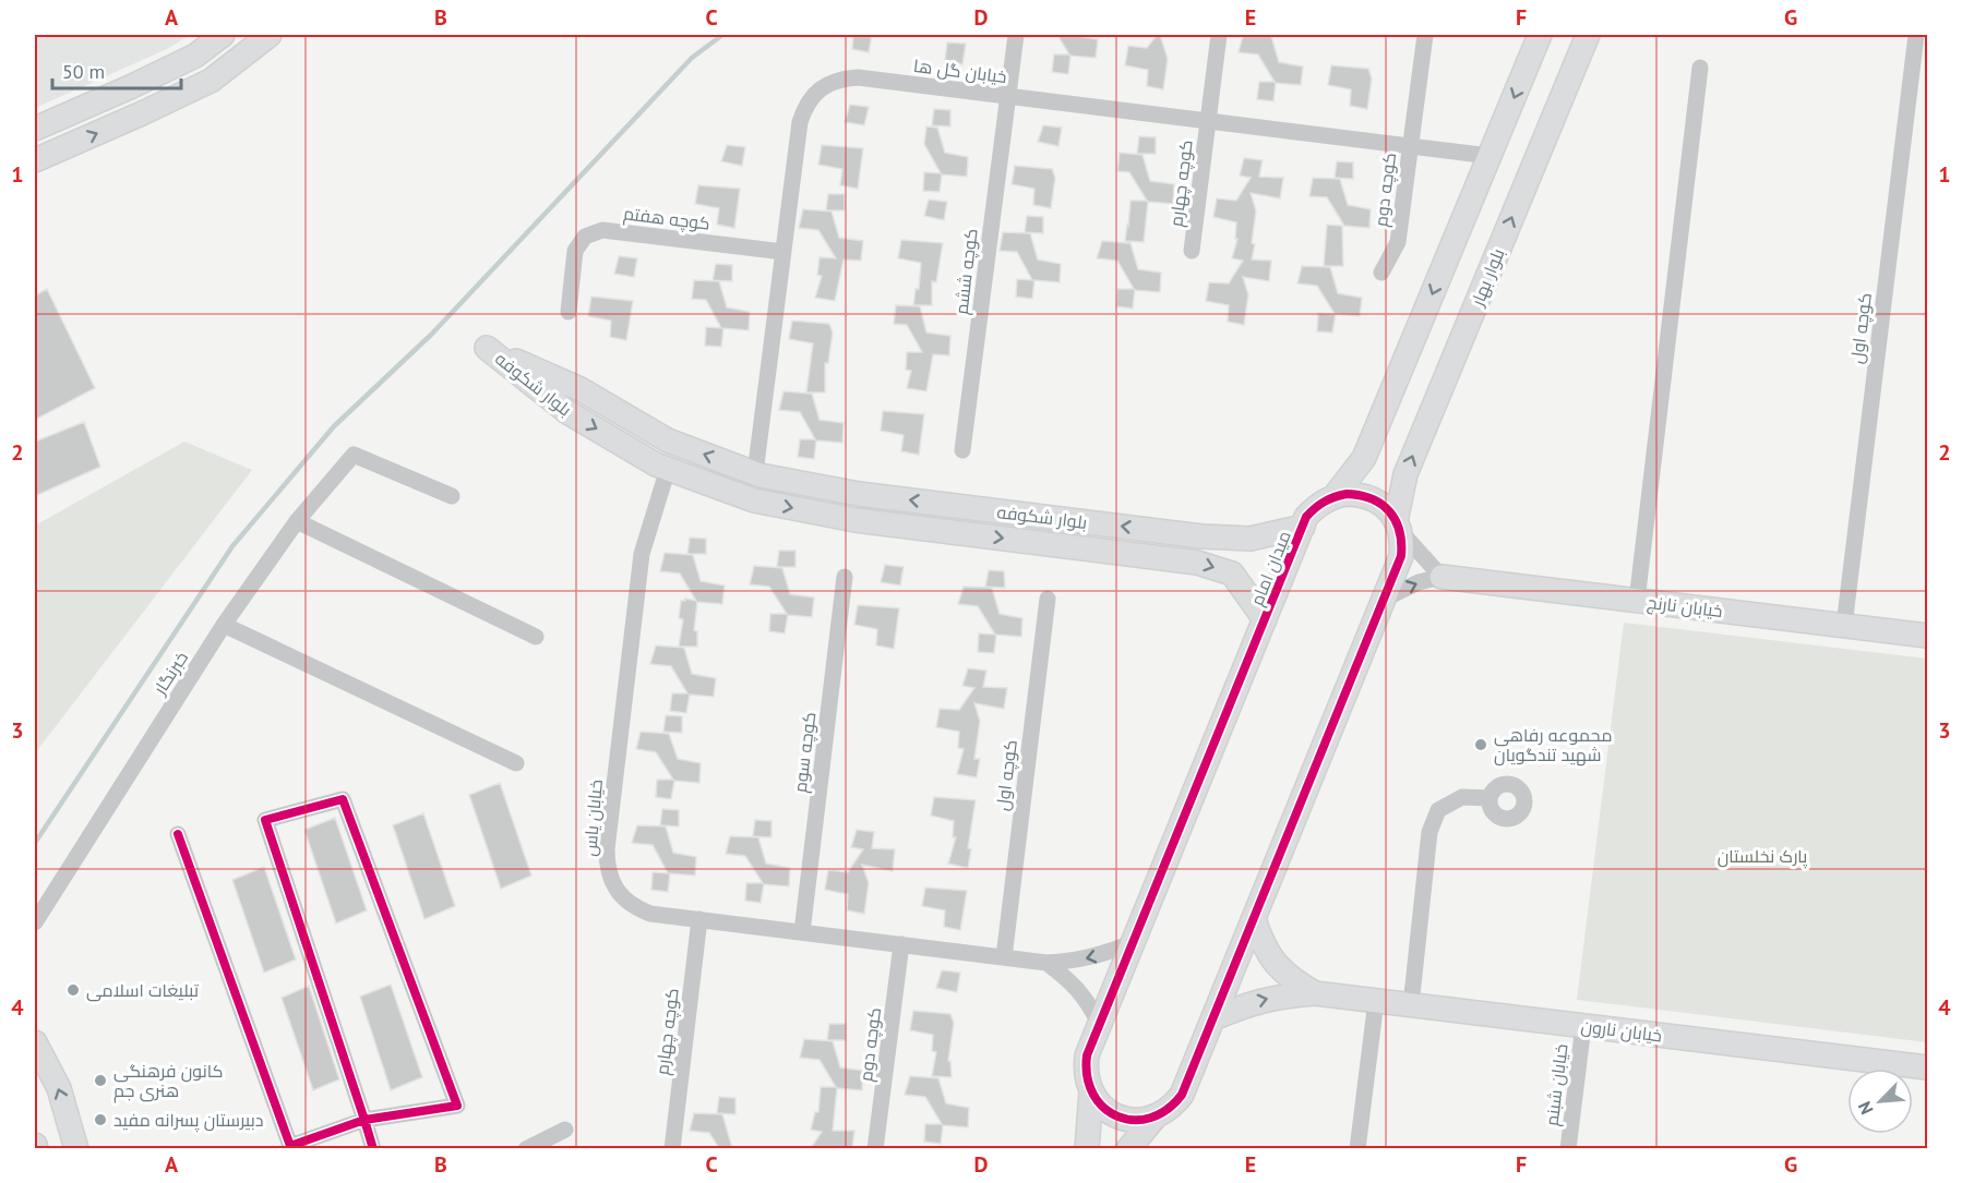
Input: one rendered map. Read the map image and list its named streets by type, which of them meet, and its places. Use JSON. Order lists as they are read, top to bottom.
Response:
{
  "streets": {
    "street": [
      "خیابان گل ها",
      "کوچه چهارم",
      "کوچه دوم",
      "کوچه هفتم",
      "کوچه ششم",
      "بلوار بهار",
      "کوچه اول",
      "بلوار شکوفه",
      "میدان امام",
      "خیابان نارنج",
      "خبرنگار",
      "کوچه سوم",
      "خیابان یاس",
      "خیابان نارون",
      "خیابان شبنم"
    ]
  },
  "crossings": [
    ["خیابان گل ها", "کوچه چهارم"],
    ["خیابان گل ها", "کوچه دوم"],
    ["خیابان گل ها", "کوچه هفتم"],
    ["خیابان گل ها", "کوچه ششم"],
    ["خیابان گل ها", "بلوار شکوفه"],
    ["کوچه چهارم", "خیابان یاس"],
    ["کوچه اول", "خیابان نارنج"],
    ["کوچه اول", "خیابان یاس"],
    ["بلوار شکوفه", "میدان امام"],
    ["بلوار شکوفه", "خیابان یاس"],
    ["میدان امام", "خیابان یاس"],
    ["کوچه سوم", "خیابان یاس"],
    ["خیابان نارون", "خیابان شبنم"]
  ],
  "parks": ["پارک نخلستان"],
  "places": [
    "مجموعه رفاهی شهید تندگویان",
    "تبلیغات اسلامی",
    "کانون فرهنگی هنری جم",
    "دبیرستان پسرانه مفید"
  ],
  "scale_bar": "50 m",
  "north": "bottom left",
  "grid": {
    "columns": [
      "A",
      "B",
      "C",
      "D",
      "E",
      "F",
      "G"
    ],
    "rows": [
      "1",
      "2",
      "3",
      "4"
    ]
  }
}
